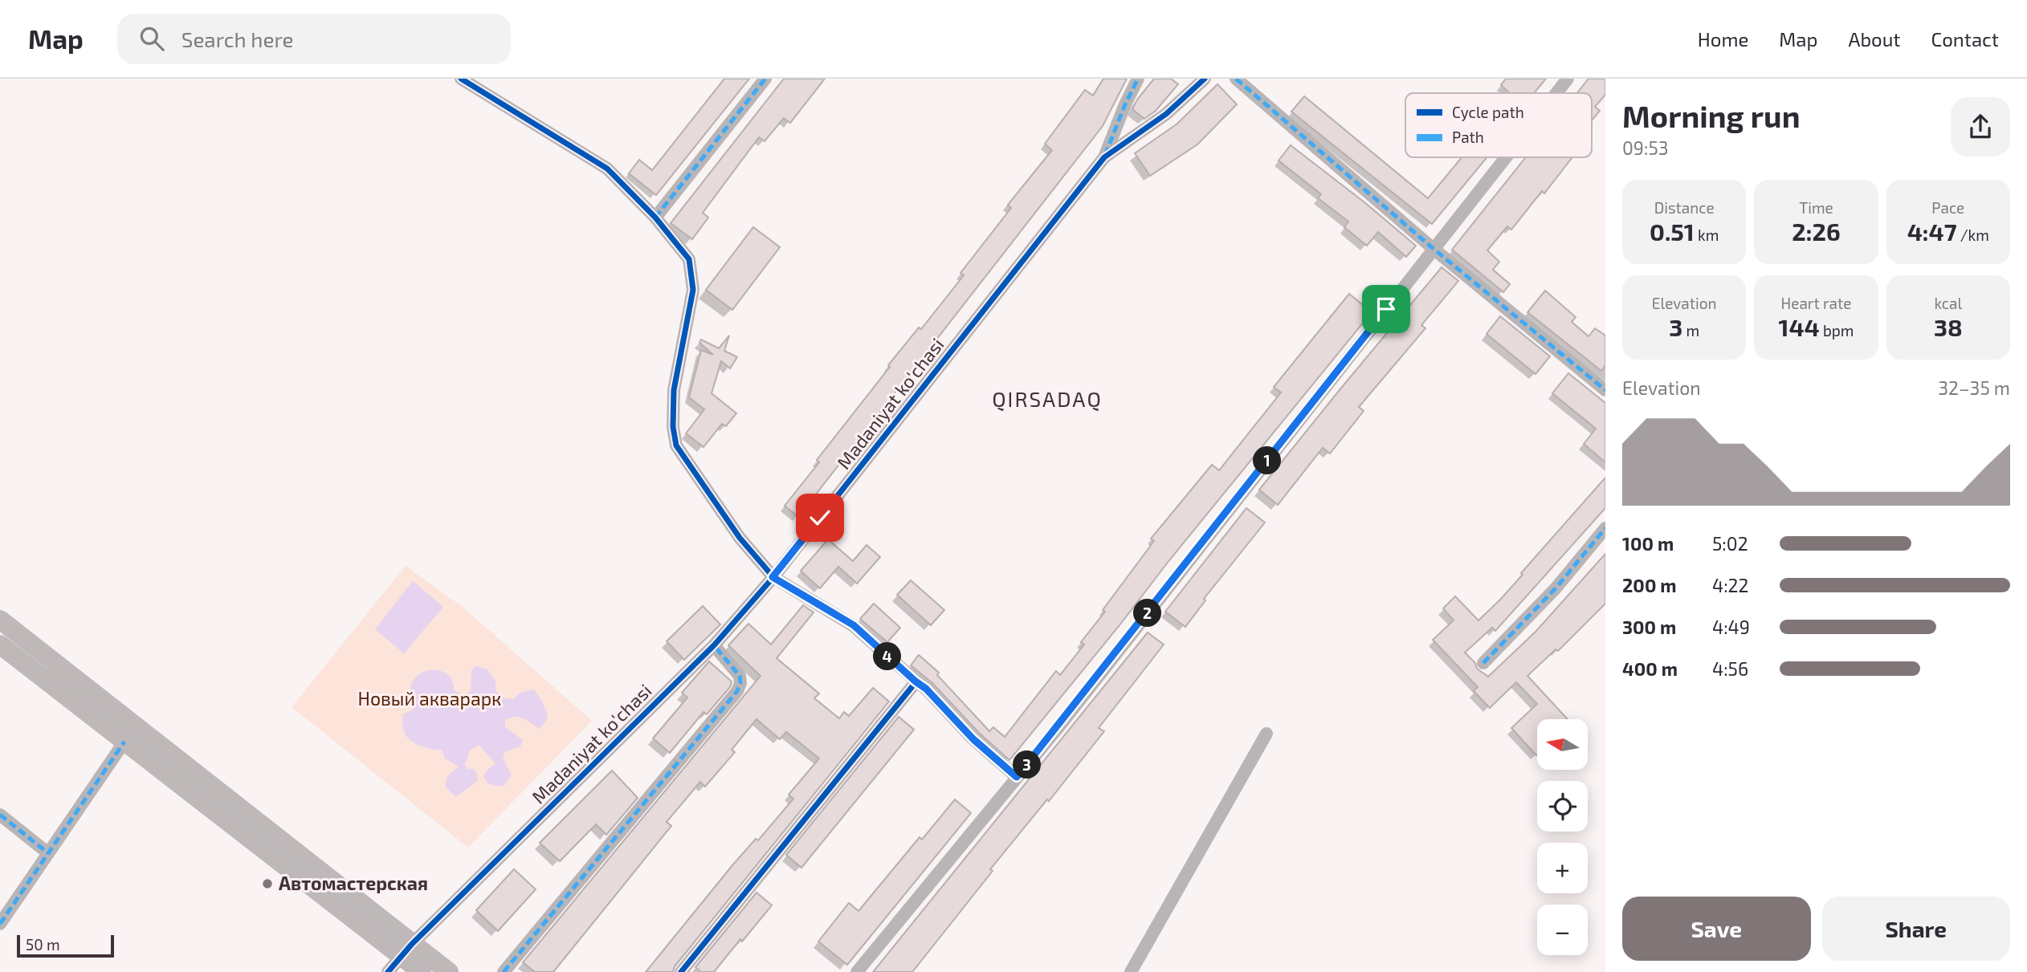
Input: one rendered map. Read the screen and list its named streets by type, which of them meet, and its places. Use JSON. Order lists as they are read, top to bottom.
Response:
{
  "streets": {
    "street": ["Madaniyat ko'chasi"]
  },
  "districts": ["QIRSADAQ"],
  "parks": ["Новый акварарк"],
  "places": ["Автомастерская"],
  "legend": ["Cycle path", "Path"],
  "scale_bar": "50 m",
  "north": "left",
  "page": {
    "header": "Map",
    "search": "Search here",
    "nav": [
      "Home",
      "Map",
      "About",
      "Contact"
    ],
    "heading": ["Morning run", "09:53"],
    "stats": [
      ["Distance", "0.51 km"],
      ["Time", "2:26"],
      ["Pace", "4:47 /km"],
      ["Elevation", "3 m"],
      ["Heart rate", "144 bpm"],
      ["kcal", "38"]
    ],
    "chart": ["Elevation", "32–35 m"],
    "pins": [
      "1",
      "2",
      "4",
      "3"
    ],
    "list": [
      {
        "name": "100 m",
        "note": "5:02"
      },
      {
        "name": "200 m",
        "note": "4:22"
      },
      {
        "name": "300 m",
        "note": "4:49"
      },
      {
        "name": "400 m",
        "note": "4:56"
      }
    ],
    "map_buttons": ["+", "−"],
    "buttons": ["Save", "Share"],
    "scale": "50 m"
  }
}
